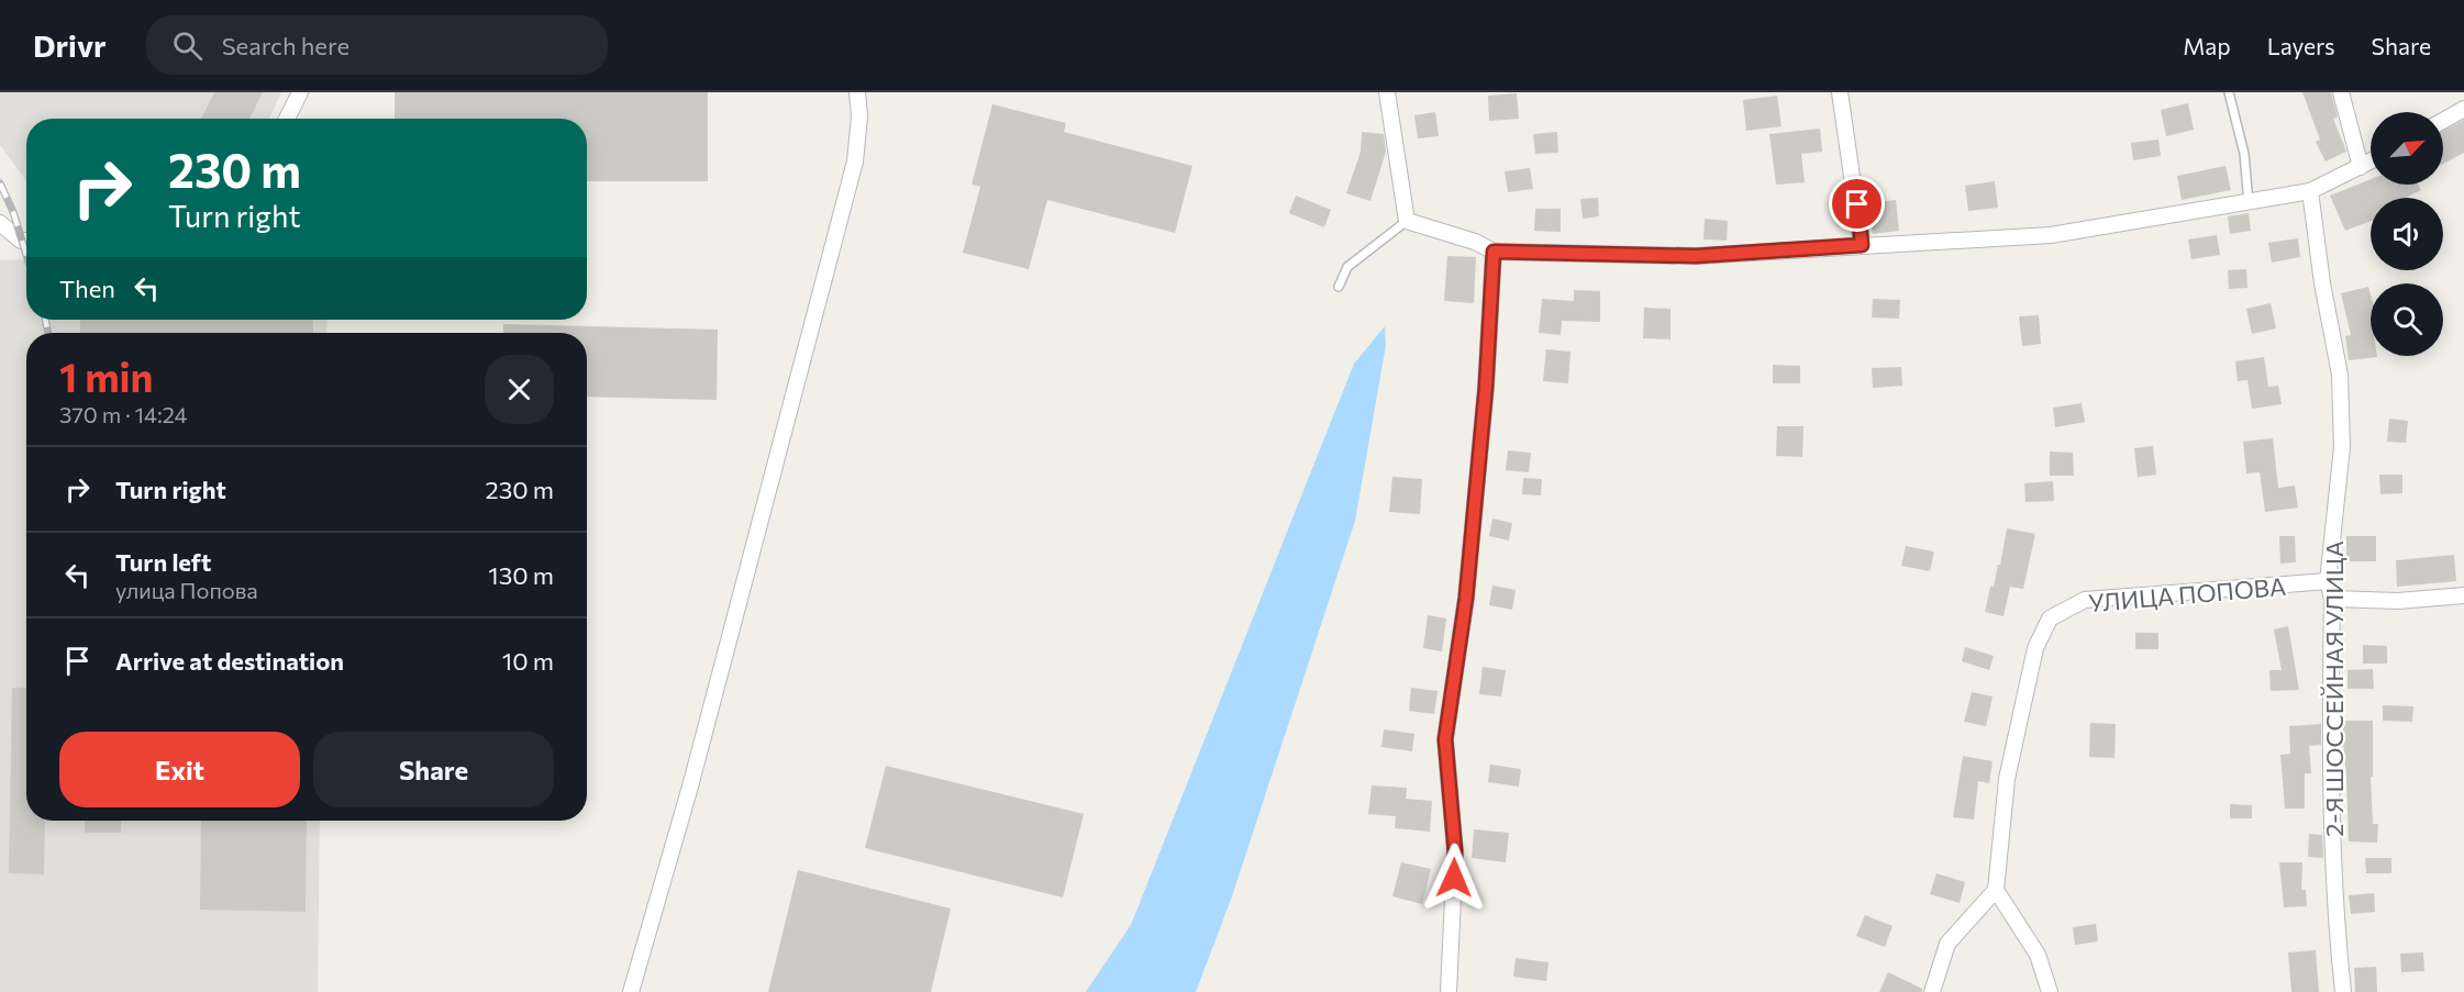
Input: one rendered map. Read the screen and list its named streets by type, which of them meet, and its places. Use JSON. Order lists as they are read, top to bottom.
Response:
{
  "streets": {
    "street": ["УЛИЦА ПОПОВА", "2-Я ШОССЕЙНАЯ УЛИЦА"]
  },
  "crossings": [
    ["УЛИЦА ПОПОВА", "2-Я ШОССЕЙНАЯ УЛИЦА"]
  ],
  "north": "top right",
  "page": {
    "header": "Drivr",
    "search": "Search here",
    "nav": ["Map", "Layers", "Share"],
    "turn": ["230 m", "Turn right"],
    "then": "Then",
    "heading": ["1 min", "370 m · 14:24"],
    "list": [
      {
        "name": "Turn right",
        "value": "230 m"
      },
      {
        "name": "Turn left",
        "note": "улица Попова",
        "value": "130 m"
      },
      {
        "name": "Arrive at destination",
        "value": "10 m"
      }
    ],
    "buttons": ["Exit", "Share"]
  }
}
